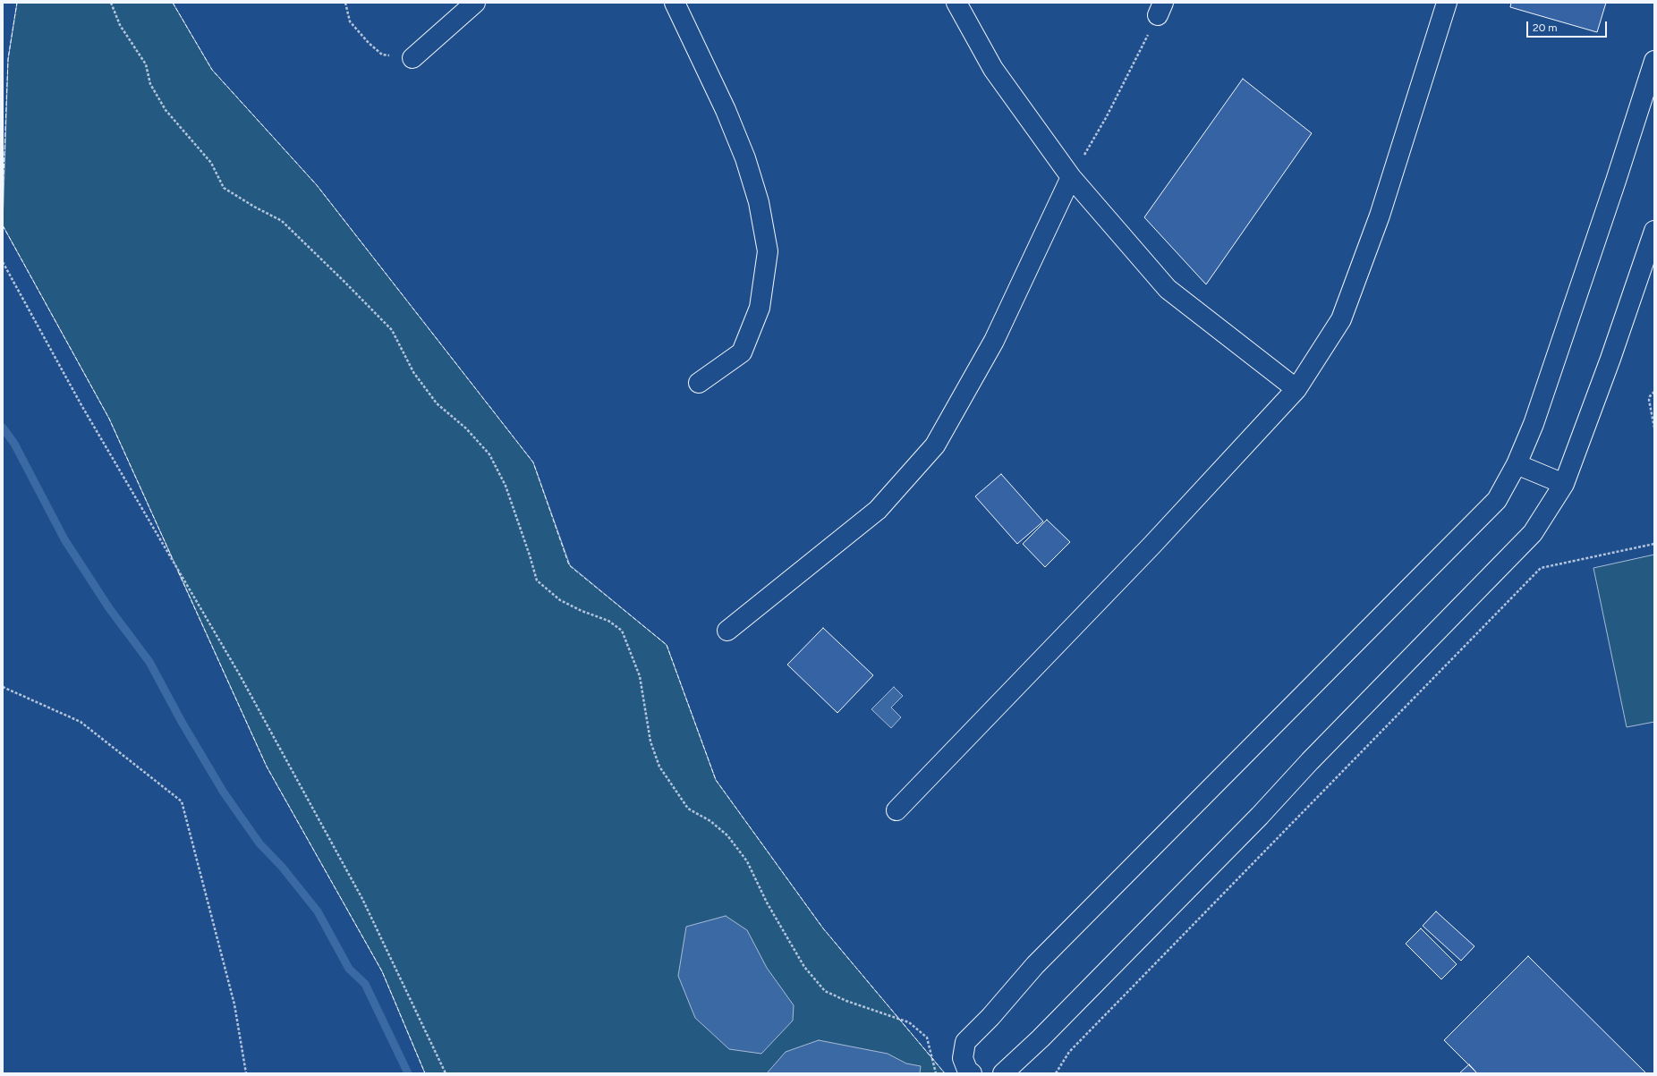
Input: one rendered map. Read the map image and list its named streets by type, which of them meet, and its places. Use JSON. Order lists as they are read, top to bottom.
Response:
{
  "scale_bar": "20 m"
}
